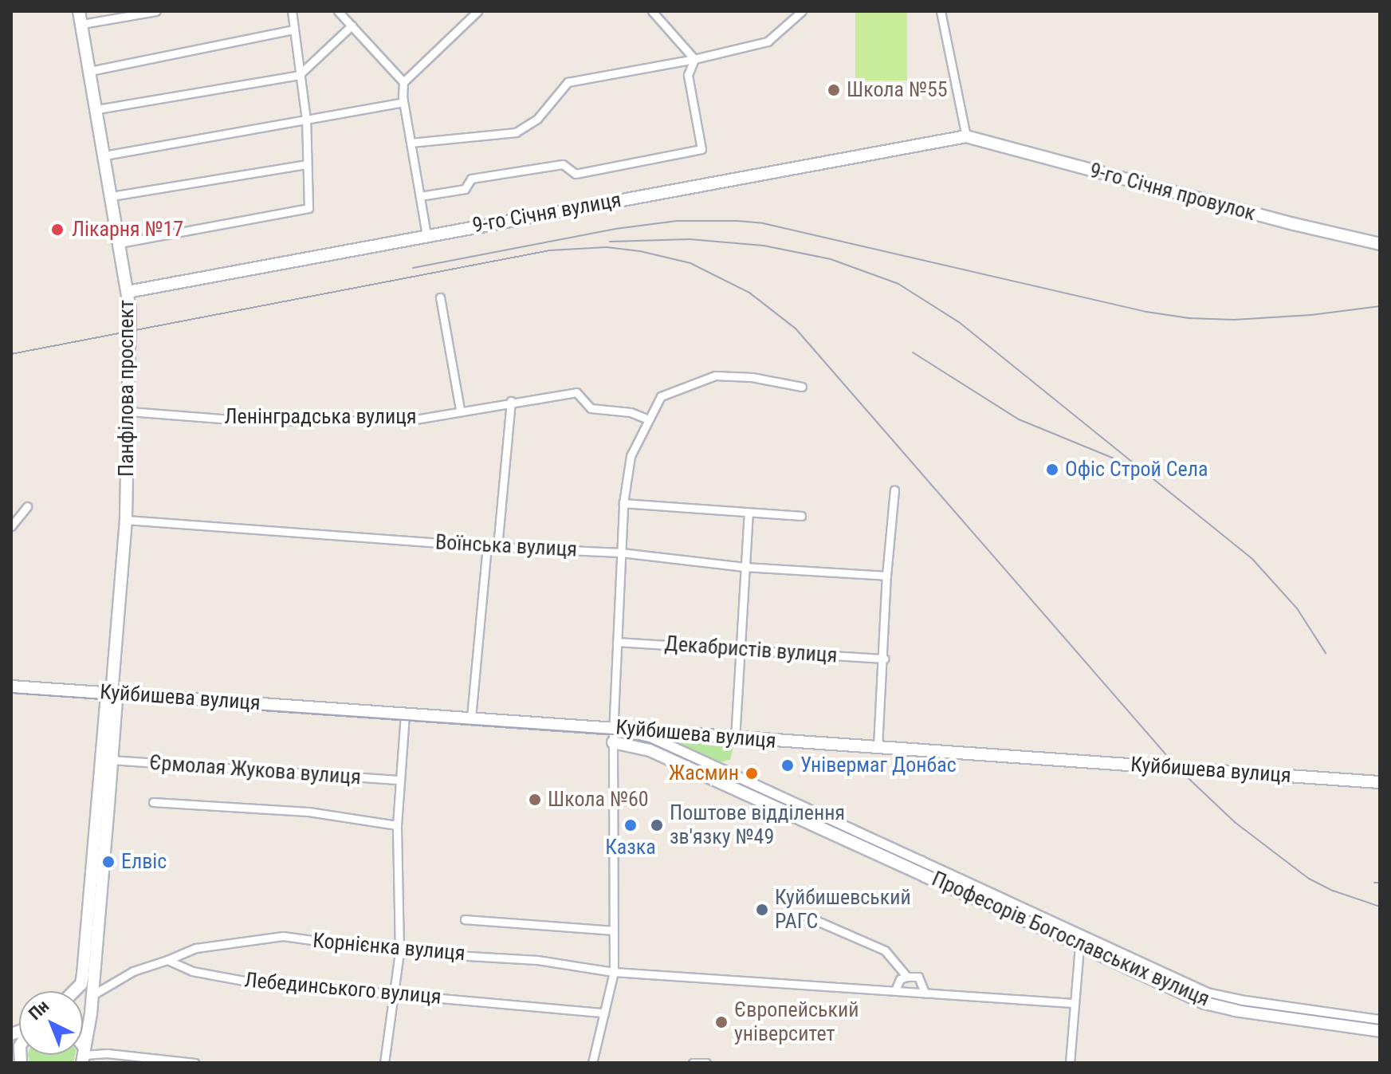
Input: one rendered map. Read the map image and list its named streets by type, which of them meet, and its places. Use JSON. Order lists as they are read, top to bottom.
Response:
{
  "streets": {
    "street": [
      "9-го Січня провулок",
      "9-го Січня вулиця",
      "Панфілова проспект",
      "Ленінградська вулиця",
      "Воїнська вулиця",
      "Декабристів вулиця",
      "Куйбишева вулиця",
      "Єрмолая Жукова вулиця",
      "Професорів Богославських вулиця",
      "Корнієнка вулиця",
      "Лебединського вулиця"
    ]
  },
  "crossings": [
    ["9-го Січня провулок", "9-го Січня вулиця"],
    ["9-го Січня вулиця", "Панфілова проспект"],
    ["Панфілова проспект", "Ленінградська вулиця"],
    ["Панфілова проспект", "Воїнська вулиця"],
    ["Панфілова проспект", "Куйбишева вулиця"],
    ["Куйбишева вулиця", "Професорів Богославських вулиця"],
    ["Корнієнка вулиця", "Лебединського вулиця"]
  ],
  "places": [
    "Школа №55",
    "Лікарня №17",
    "Офіс Строй Села",
    "Універмаг Донбас",
    "Жасмин",
    "Школа №60",
    "Казка",
    "Поштове відділення зв'язку №49",
    "Елвіс",
    "Куйбишевський РАГС",
    "Європейський університет"
  ],
  "north": "top left"
}
